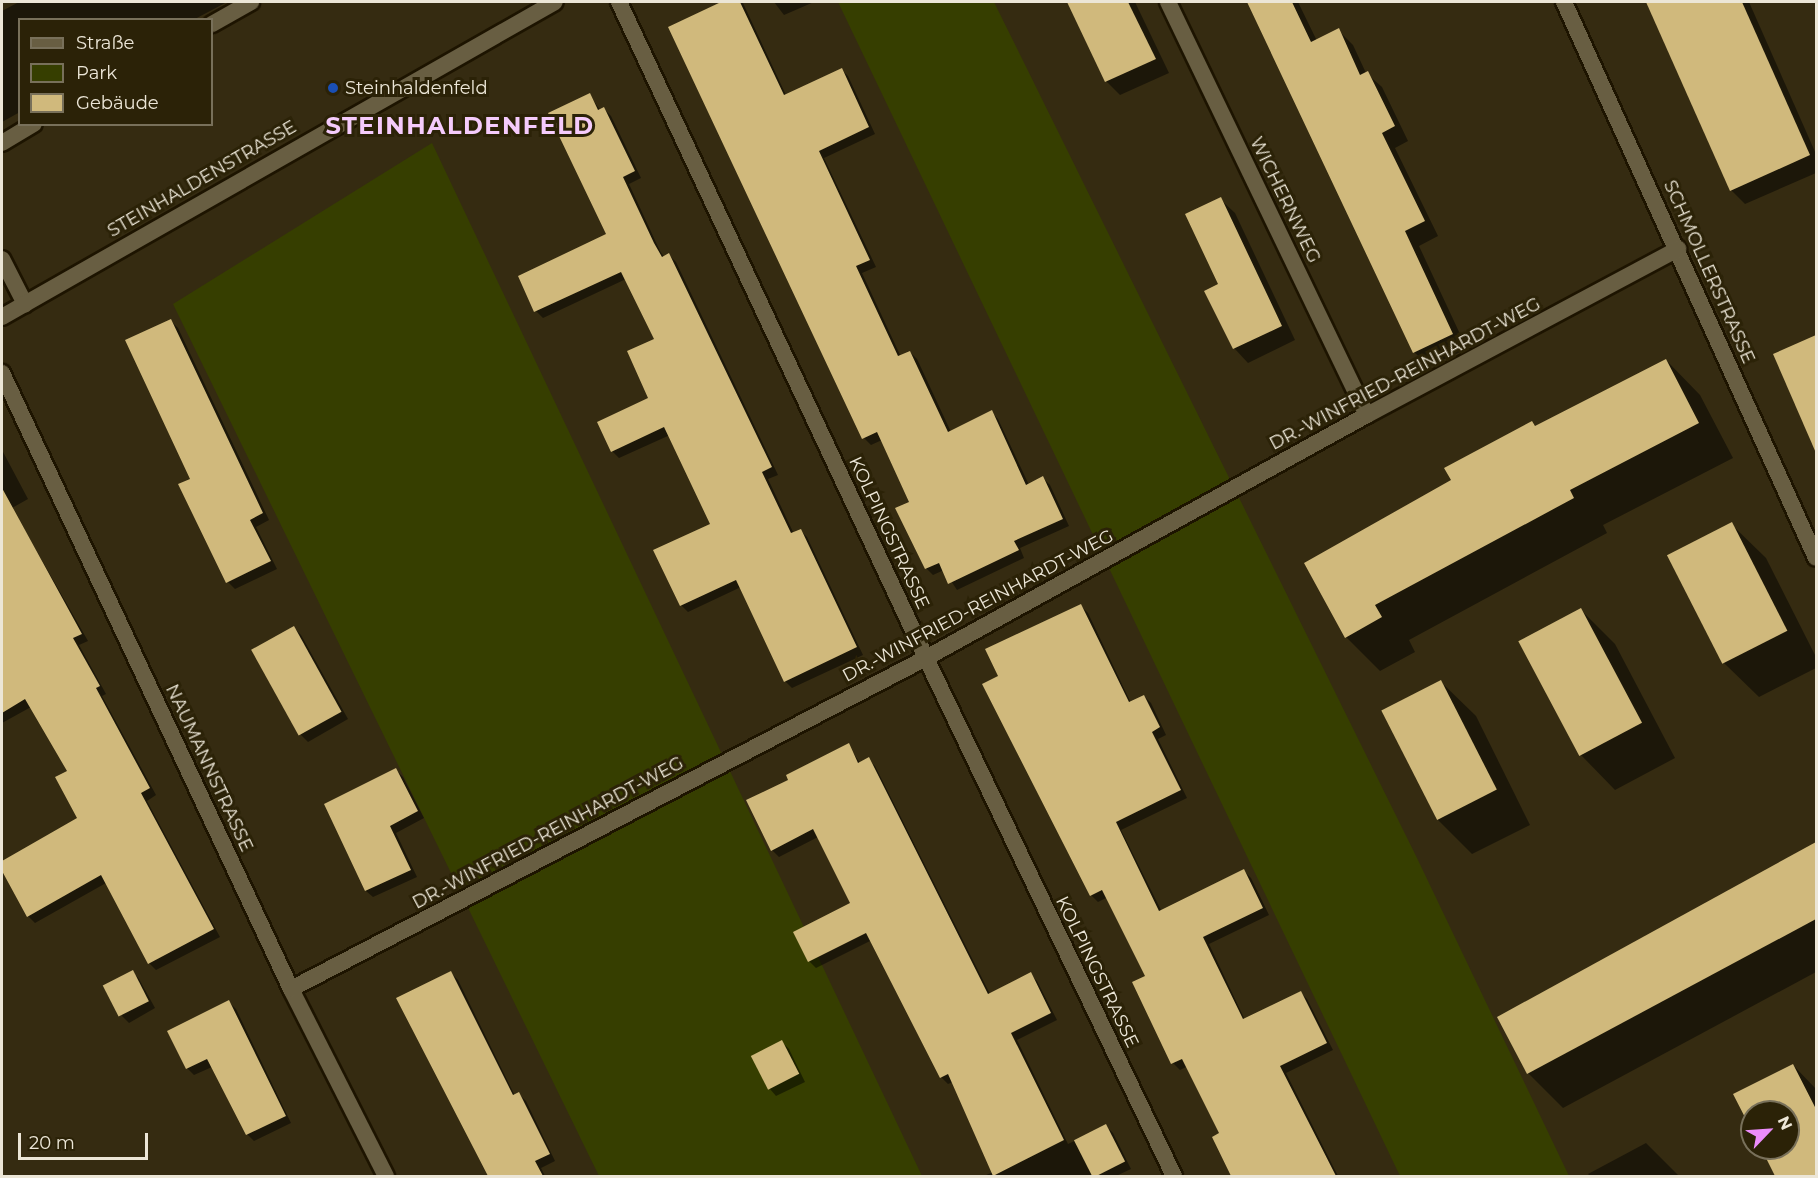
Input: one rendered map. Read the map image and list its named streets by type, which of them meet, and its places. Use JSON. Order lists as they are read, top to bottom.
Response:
{
  "streets": {
    "street": [
      "STEINHALDENSTRASSE",
      "WICHERNWEG",
      "SCHMOLLERSTRASSE",
      "DR.-WINFRIED-REINHARDT-WEG",
      "KOLPINGSTRASSE",
      "NAUMANNSTRASSE"
    ]
  },
  "crossings": [
    ["WICHERNWEG", "DR.-WINFRIED-REINHARDT-WEG"],
    ["SCHMOLLERSTRASSE", "DR.-WINFRIED-REINHARDT-WEG"],
    ["DR.-WINFRIED-REINHARDT-WEG", "KOLPINGSTRASSE"],
    ["DR.-WINFRIED-REINHARDT-WEG", "NAUMANNSTRASSE"]
  ],
  "districts": ["STEINHALDENFELD"],
  "places": ["Steinhaldenfeld"],
  "legend": ["Straße", "Park", "Gebäude"],
  "scale_bar": "20 m",
  "north": "top right"
}
